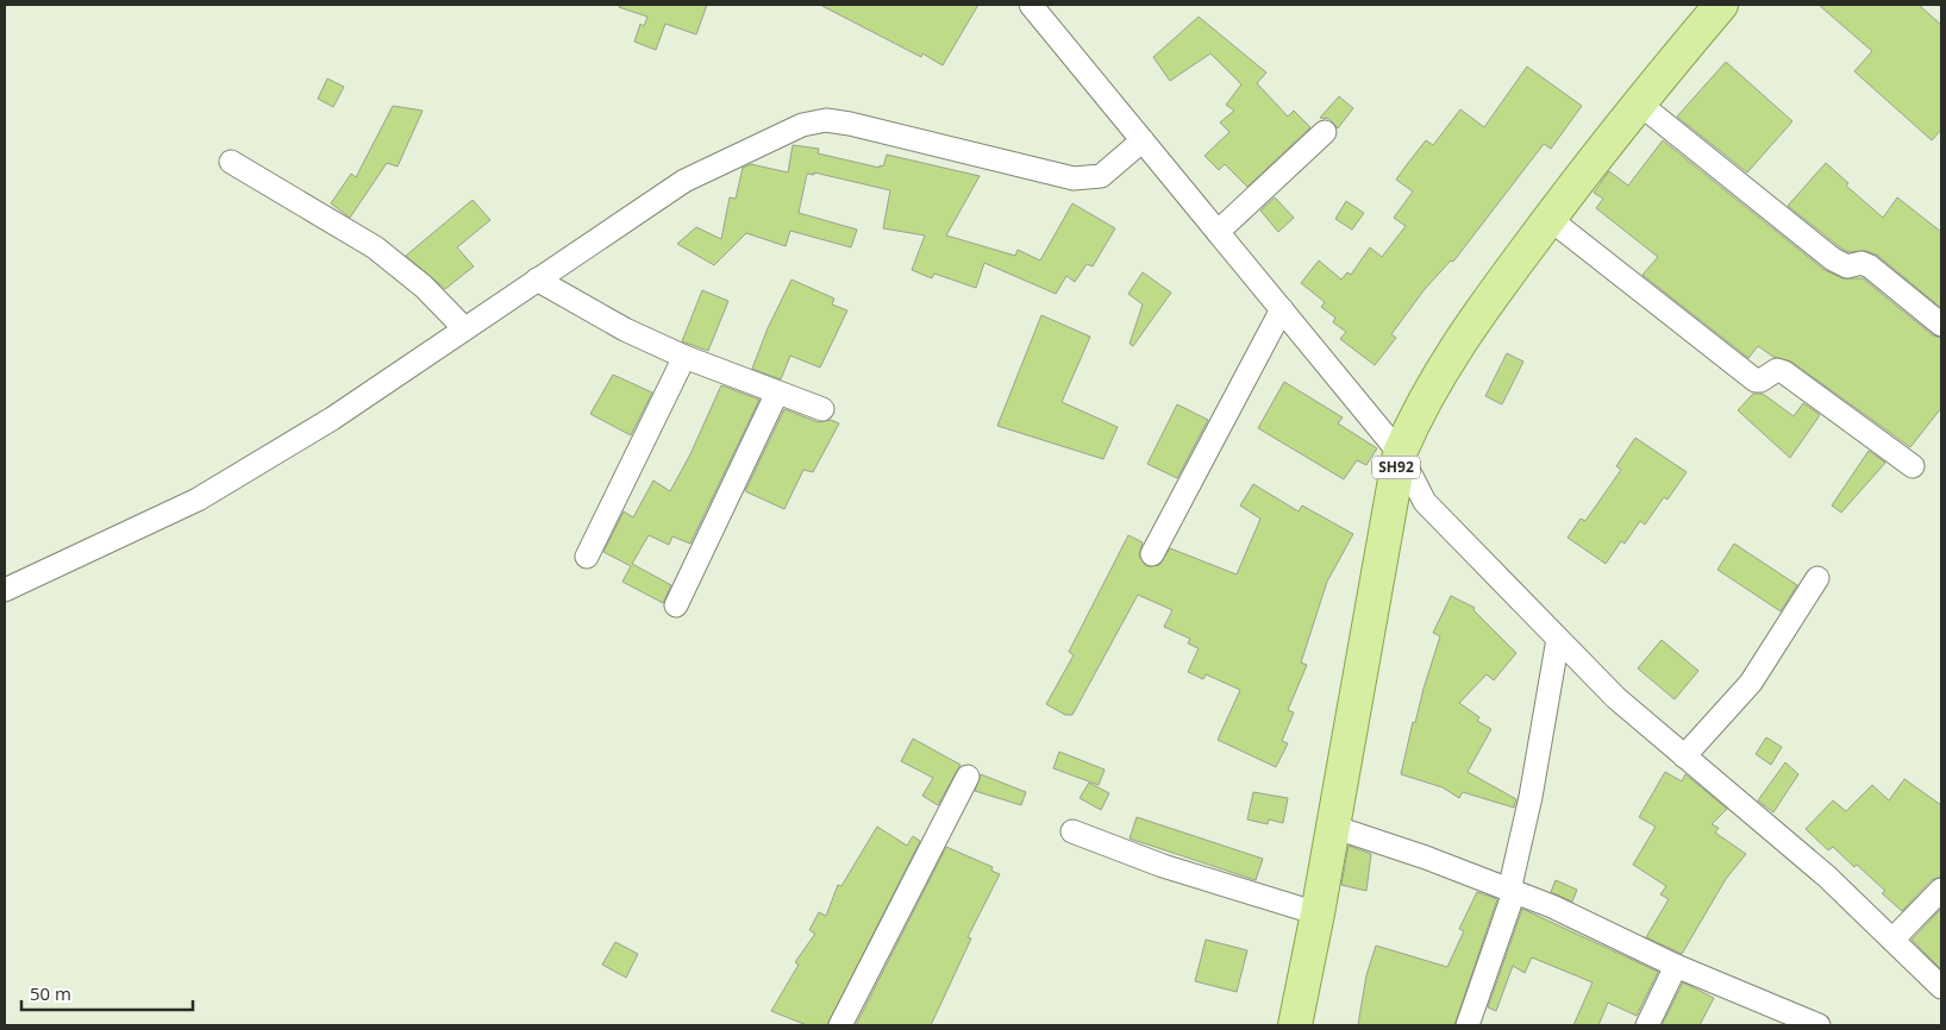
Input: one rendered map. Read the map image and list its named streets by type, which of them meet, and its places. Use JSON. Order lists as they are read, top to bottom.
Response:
{
  "streets": {
    "main road": ["SH92"]
  },
  "scale_bar": "50 m"
}
